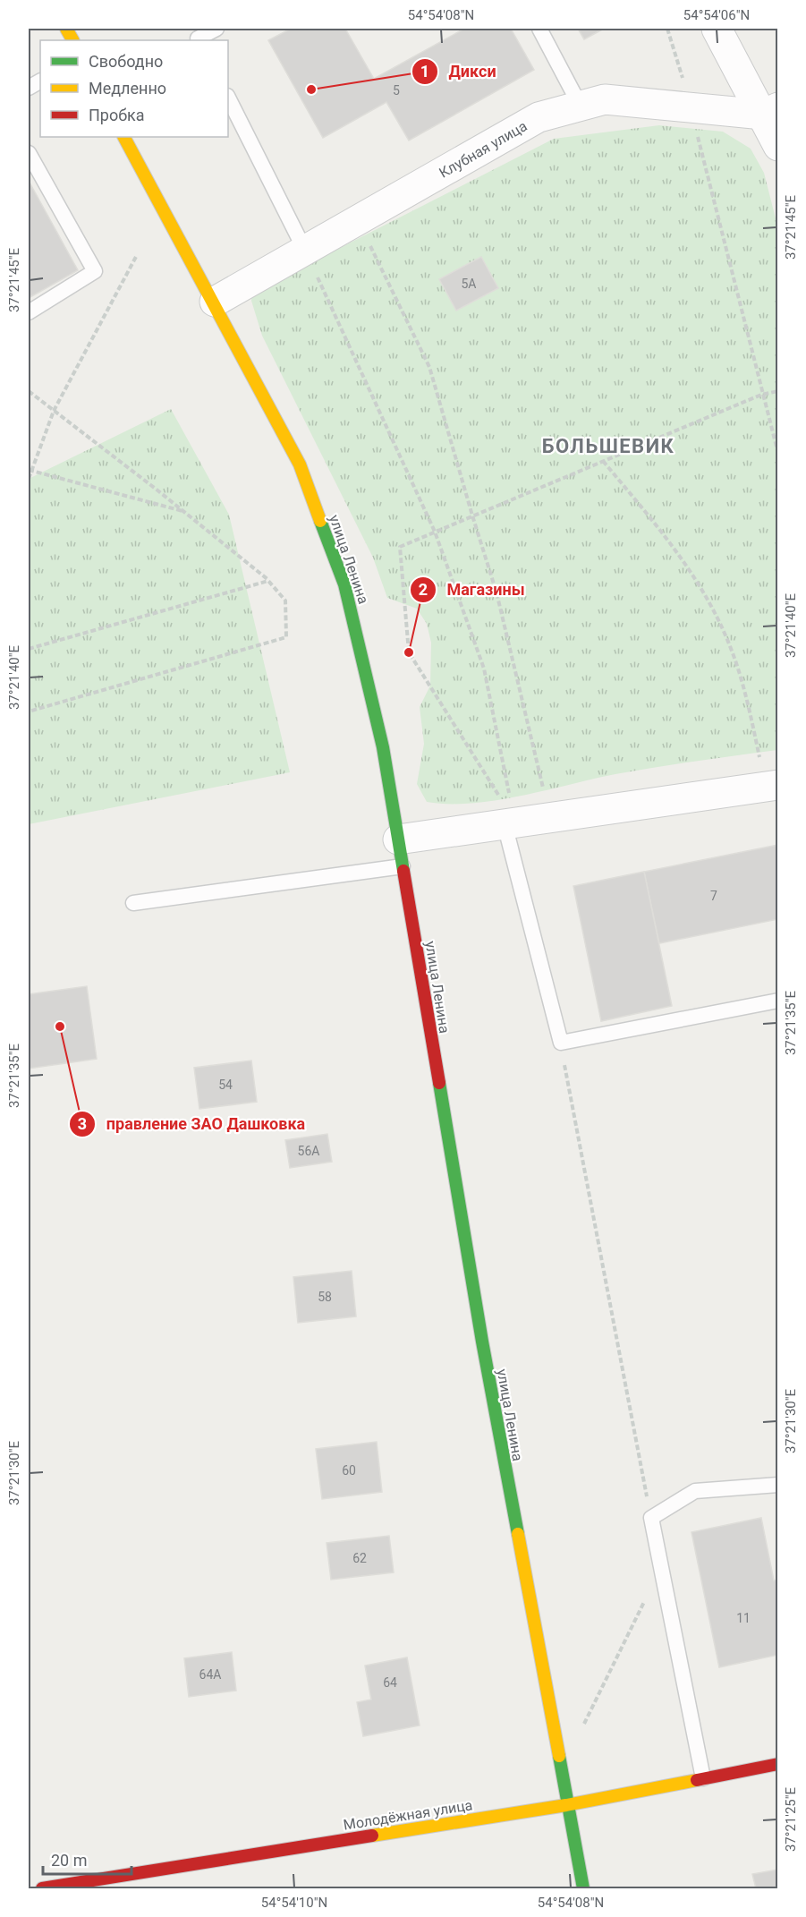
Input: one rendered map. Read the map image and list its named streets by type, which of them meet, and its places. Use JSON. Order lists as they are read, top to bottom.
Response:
{
  "streets": {
    "main road": ["улица Ленина", "Молодёжная улица"],
    "street": ["Клубная улица"]
  },
  "crossings": [
    ["Клубная улица", "улица Ленина"],
    ["улица Ленина", "Молодёжная улица"]
  ],
  "districts": ["БОЛЬШЕВИК"],
  "places": ["Дикси", "Магазины", "правление ЗАО Дашковка"],
  "house_numbers": [
    "5",
    "5А",
    "7",
    "54",
    "56А",
    "58",
    "60",
    "62",
    "11",
    "64А",
    "64"
  ],
  "legend": ["Свободно", "Медленно", "Пробка"],
  "scale_bar": "20 m",
  "coordinates": [
    "54°54'08\"N",
    "54°54'06\"N",
    "37°21'45\"E",
    "37°21'40\"E",
    "37°21'35\"E",
    "37°21'30\"E",
    "37°21'25\"E",
    "54°54'10\"N"
  ]
}
